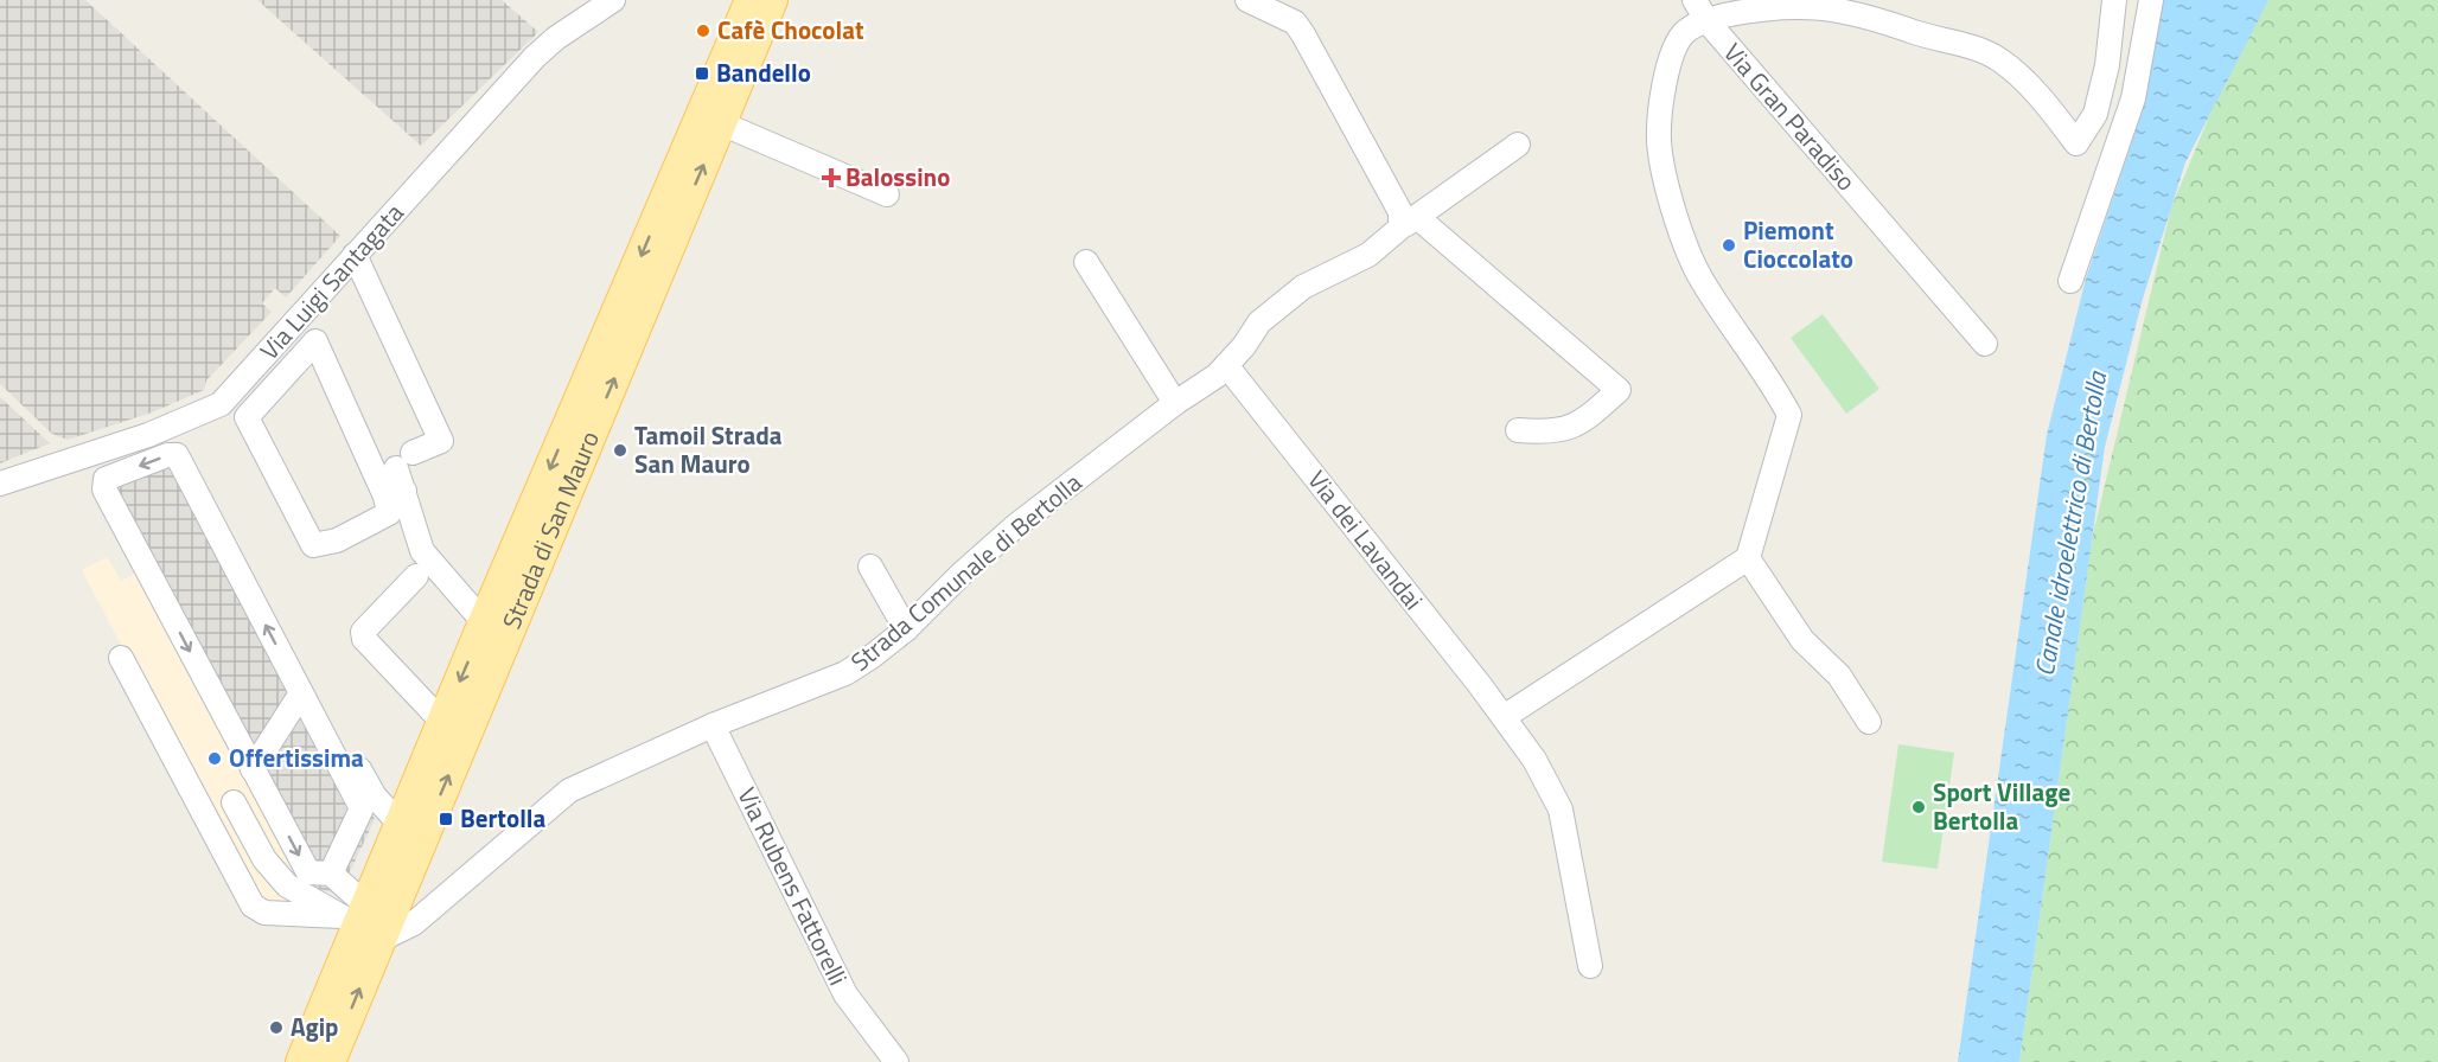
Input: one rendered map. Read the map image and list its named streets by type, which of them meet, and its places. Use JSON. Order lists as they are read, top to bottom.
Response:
{
  "streets": {
    "main road": ["Strada di San Mauro"],
    "street": [
      "Via Gran Paradiso",
      "Via Luigi Santagata",
      "Via dei Lavandai",
      "Strada Comunale di Bertolla",
      "Via Rubens Fattorelli"
    ]
  },
  "crossings": [
    ["Via Luigi Santagata", "Strada di San Mauro"],
    ["Strada di San Mauro", "Strada Comunale di Bertolla"],
    ["Via dei Lavandai", "Strada Comunale di Bertolla"],
    ["Strada Comunale di Bertolla", "Via Rubens Fattorelli"]
  ],
  "water": ["Canale idroelettrico di Bertolla"],
  "places": {
    "other": [
      "Cafè Chocolat",
      "Piemont Cioccolato",
      "Tamoil Strada San Mauro",
      "Offertissima",
      "Sport Village Bertolla",
      "Agip"
    ],
    "transit": ["Bandello", "Bertolla"],
    "health": ["Balossino"]
  }
}
